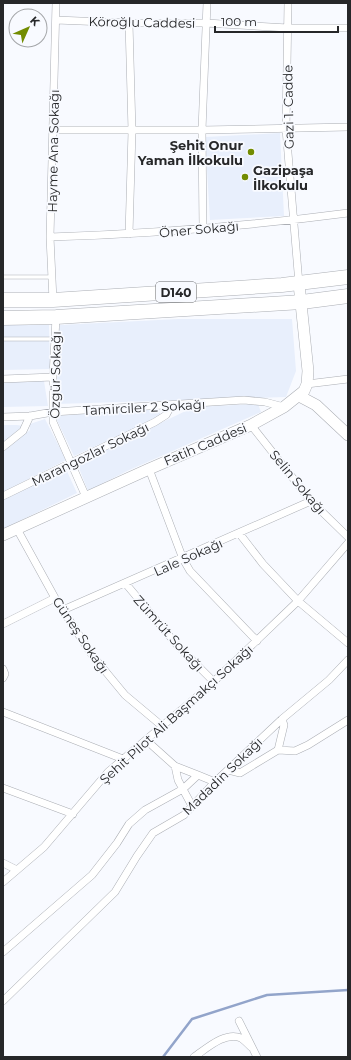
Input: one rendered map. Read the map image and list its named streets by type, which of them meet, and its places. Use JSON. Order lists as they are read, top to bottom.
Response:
{
  "streets": {
    "highway": ["D140"],
    "main road": ["Fatih Caddesi"],
    "street": [
      "Köroğlu Caddesi",
      "Gazi 1. Cadde",
      "Hayme Ana Sokağı",
      "Öner Sokağı",
      "Özgür Sokağı",
      "Tamirciler 2 Sokağı",
      "Marangozlar Sokağı",
      "Selin Sokağı",
      "Lale Sokağı",
      "Zümrüt Sokağı",
      "Güneş Sokağı",
      "Şehit Pilot Ali Başmakçı Sokağı",
      "Madadin Sokağı"
    ]
  },
  "crossings": [
    ["Köroğlu Caddesi", "Gazi 1. Cadde"],
    ["Köroğlu Caddesi", "Hayme Ana Sokağı"],
    ["Gazi 1. Cadde", "Öner Sokağı"],
    ["Gazi 1. Cadde", "D140"],
    ["Hayme Ana Sokağı", "Öner Sokağı"],
    ["Hayme Ana Sokağı", "D140"],
    ["D140", "Özgür Sokağı"],
    ["Özgür Sokağı", "Tamirciler 2 Sokağı"],
    ["Özgür Sokağı", "Fatih Caddesi"],
    ["Özgür Sokağı", "Marangozlar Sokağı"],
    ["Tamirciler 2 Sokağı", "Fatih Caddesi"],
    ["Tamirciler 2 Sokağı", "Marangozlar Sokağı"],
    ["Fatih Caddesi", "Selin Sokağı"],
    ["Fatih Caddesi", "Güneş Sokağı"],
    ["Selin Sokağı", "Lale Sokağı"],
    ["Lale Sokağı", "Zümrüt Sokağı"],
    ["Lale Sokağı", "Güneş Sokağı"],
    ["Zümrüt Sokağı", "Şehit Pilot Ali Başmakçı Sokağı"],
    ["Güneş Sokağı", "Şehit Pilot Ali Başmakçı Sokağı"]
  ],
  "places": ["Şehit Onur Yaman İlkokulu", "Gazipaşa İlkokulu"],
  "scale_bar": "100 m",
  "north": "top right"
}
